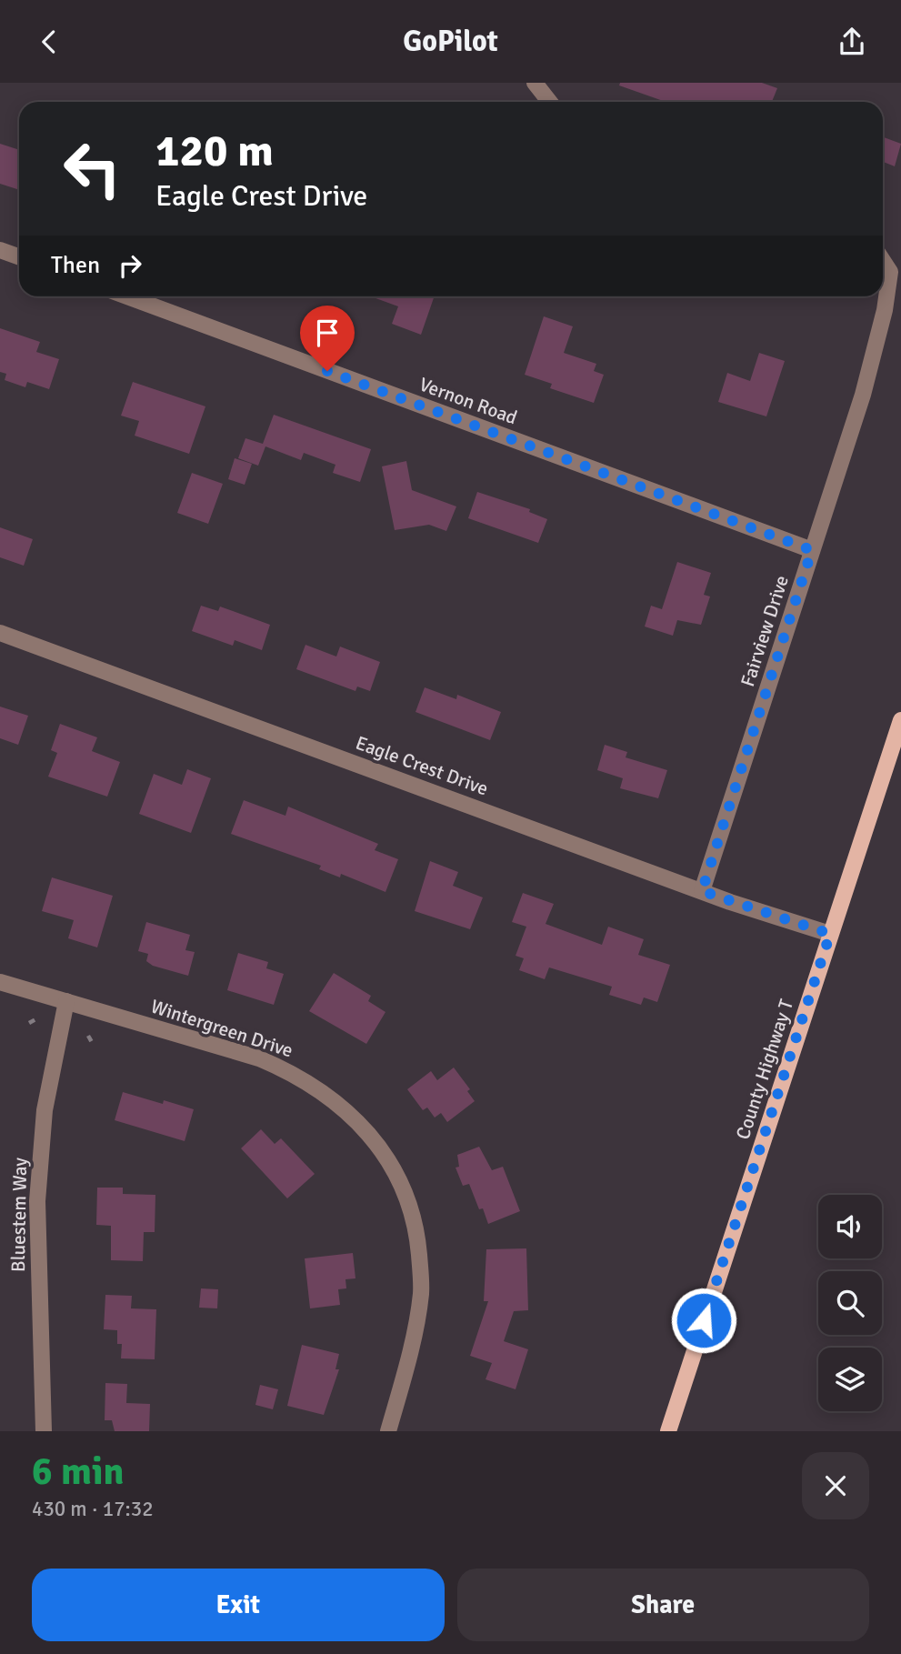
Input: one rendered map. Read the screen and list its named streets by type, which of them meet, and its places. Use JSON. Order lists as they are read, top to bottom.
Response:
{
  "streets": {
    "main road": ["County Highway T"],
    "street": [
      "Vernon Road",
      "Fairview Drive",
      "Eagle Crest Drive",
      "Wintergreen Drive",
      "Bluestem Way"
    ]
  },
  "crossings": [
    ["Vernon Road", "Fairview Drive"],
    ["Fairview Drive", "Eagle Crest Drive"],
    ["Eagle Crest Drive", "County Highway T"],
    ["Wintergreen Drive", "Bluestem Way"]
  ],
  "page": {
    "header": "GoPilot",
    "turn": ["120 m", "Eagle Crest Drive"],
    "then": "Then",
    "heading": ["6 min", "430 m · 17:32"],
    "buttons": ["Exit", "Share"]
  }
}
